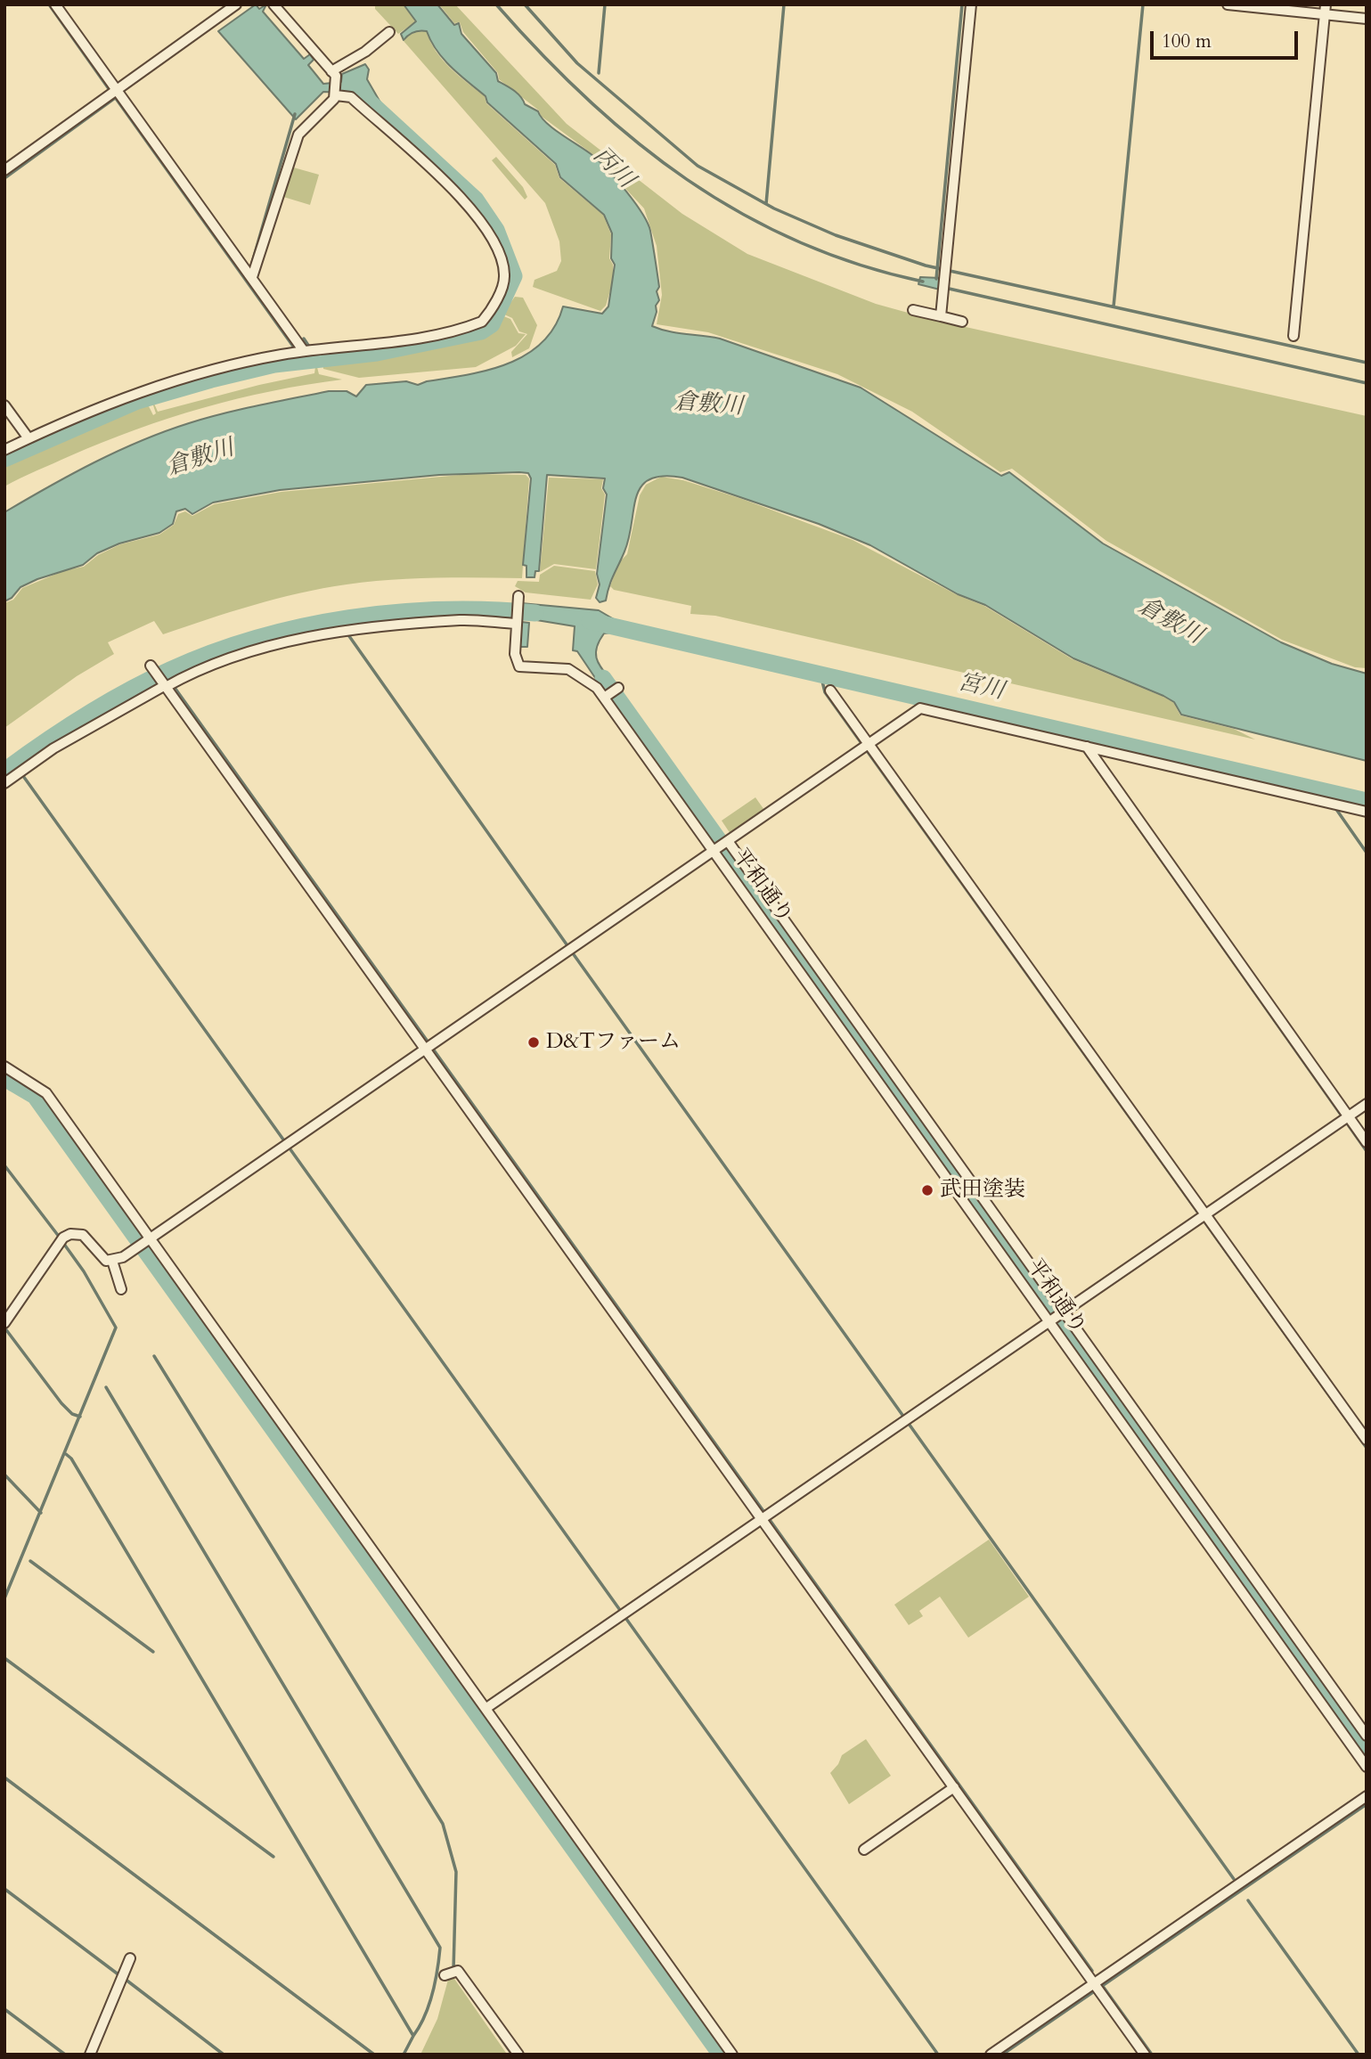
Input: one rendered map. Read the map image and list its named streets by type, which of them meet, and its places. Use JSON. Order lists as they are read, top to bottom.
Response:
{
  "streets": {
    "street": ["平和通り"]
  },
  "water": ["丙川", "倉敷川", "宮川"],
  "places": ["D&Tファーム", "武田塗装"],
  "scale_bar": "100 m"
}
